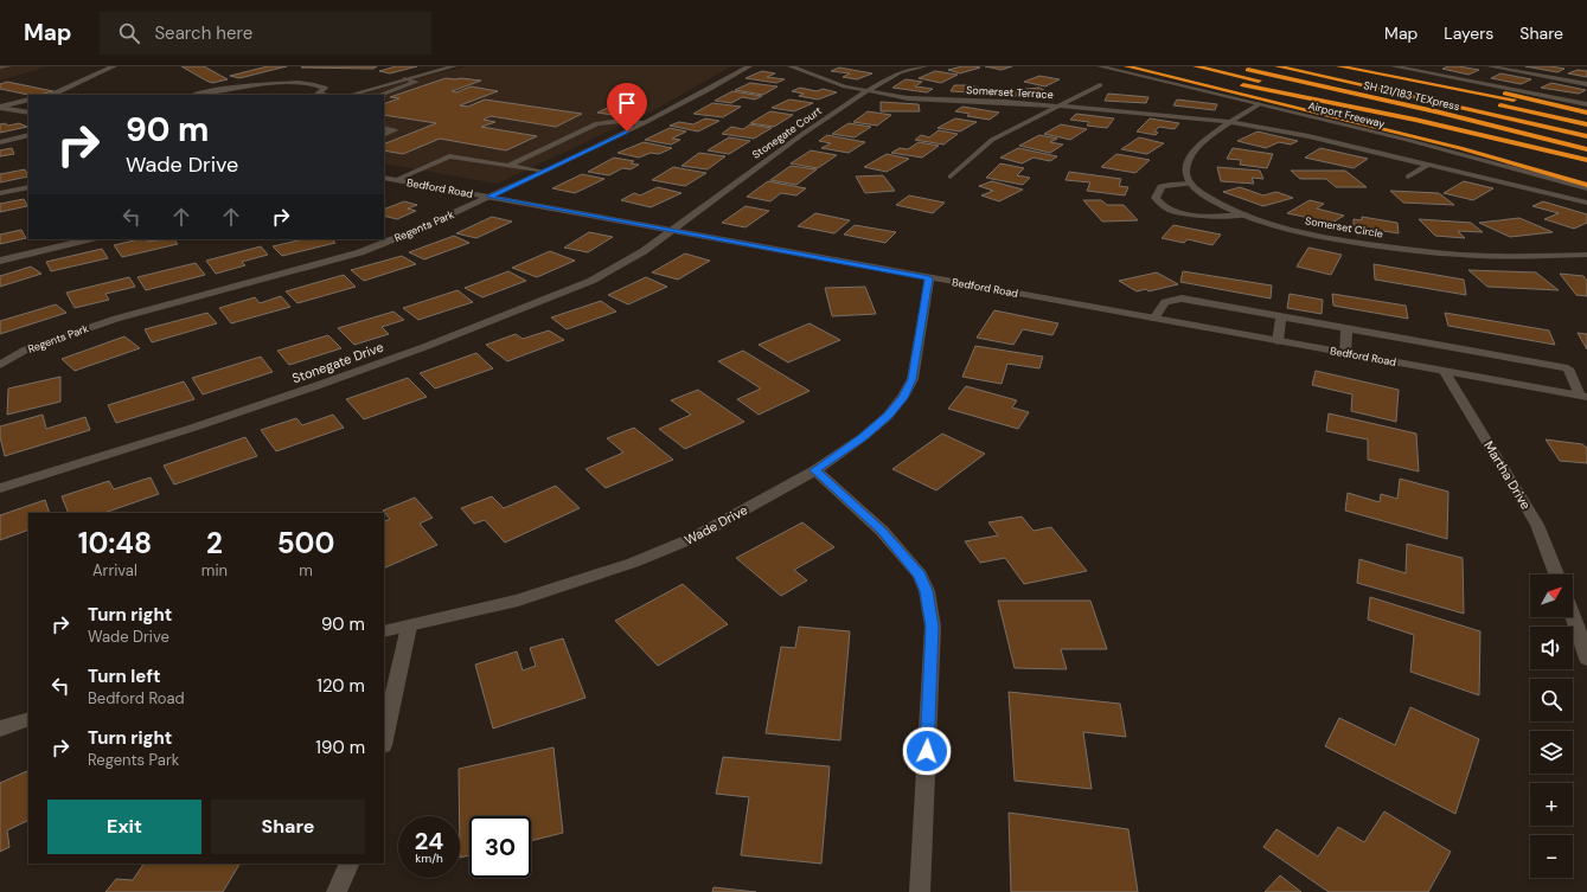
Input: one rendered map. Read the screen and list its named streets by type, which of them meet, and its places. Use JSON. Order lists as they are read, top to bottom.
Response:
{
  "streets": {
    "highway": ["SH 121/183 TEXpress", "Airport Freeway"],
    "street": [
      "Somerset Terrace",
      "Stonegate Court",
      "Bedford Road",
      "Regents Park",
      "Somerset Circle",
      "Stonegate Drive",
      "Martha Drive",
      "Wade Drive"
    ]
  },
  "crossings": [
    ["Somerset Terrace", "Stonegate Court"],
    ["Stonegate Court", "Bedford Road"],
    ["Stonegate Court", "Stonegate Drive"],
    ["Bedford Road", "Regents Park"],
    ["Bedford Road", "Stonegate Drive"],
    ["Bedford Road", "Martha Drive"],
    ["Bedford Road", "Wade Drive"]
  ],
  "north": "top right",
  "page": {
    "header": "Map",
    "search": "Search here",
    "nav": ["Map", "Layers", "Share"],
    "turn": ["90 m", "Wade Drive"],
    "eta": [
      "10:48",
      "Arrival",
      "2",
      "min",
      "500",
      "m"
    ],
    "map_buttons": ["+", "−"],
    "list": [
      {
        "name": "Turn right",
        "note": "Wade Drive",
        "value": "90 m"
      },
      {
        "name": "Turn left",
        "note": "Bedford Road",
        "value": "120 m"
      },
      {
        "name": "Turn right",
        "note": "Regents Park",
        "value": "190 m"
      }
    ],
    "buttons": ["Exit", "Share"],
    "speed": "24 km/h",
    "limit": "30"
  }
}
